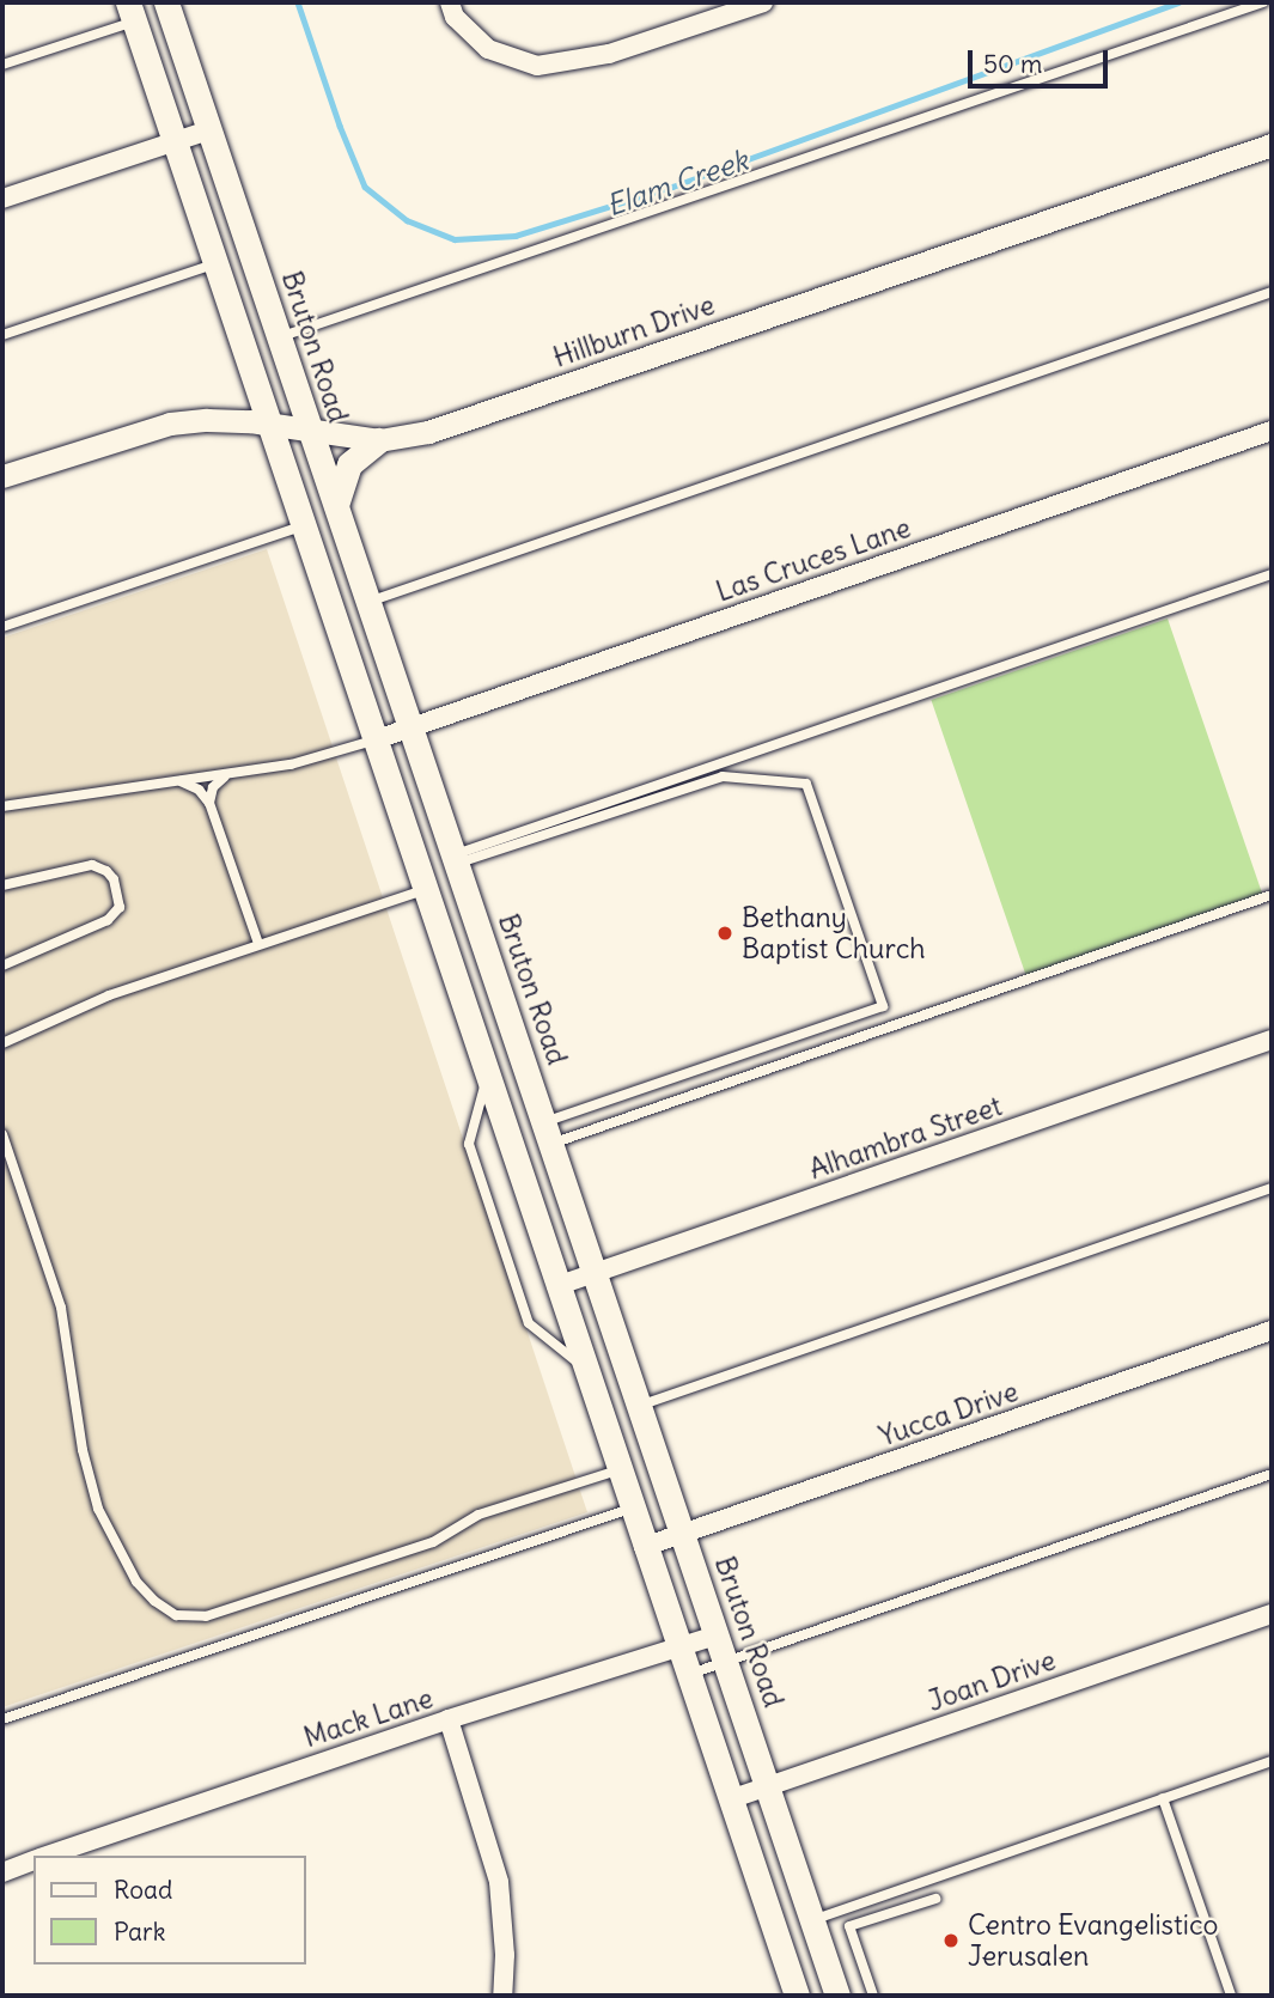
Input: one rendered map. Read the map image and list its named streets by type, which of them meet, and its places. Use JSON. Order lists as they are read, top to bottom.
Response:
{
  "streets": {
    "main road": ["Bruton Road"],
    "street": [
      "Hillburn Drive",
      "Las Cruces Lane",
      "Alhambra Street",
      "Yucca Drive",
      "Joan Drive",
      "Mack Lane"
    ]
  },
  "crossings": [
    ["Hillburn Drive", "Bruton Road"],
    ["Bruton Road", "Las Cruces Lane"],
    ["Bruton Road", "Alhambra Street"],
    ["Bruton Road", "Yucca Drive"],
    ["Bruton Road", "Joan Drive"],
    ["Bruton Road", "Mack Lane"]
  ],
  "water": ["Elam Creek"],
  "places": ["Bethany Baptist Church", "Centro Evangelistico Jerusalen"],
  "legend": ["Road", "Park"],
  "scale_bar": "50 m"
}
